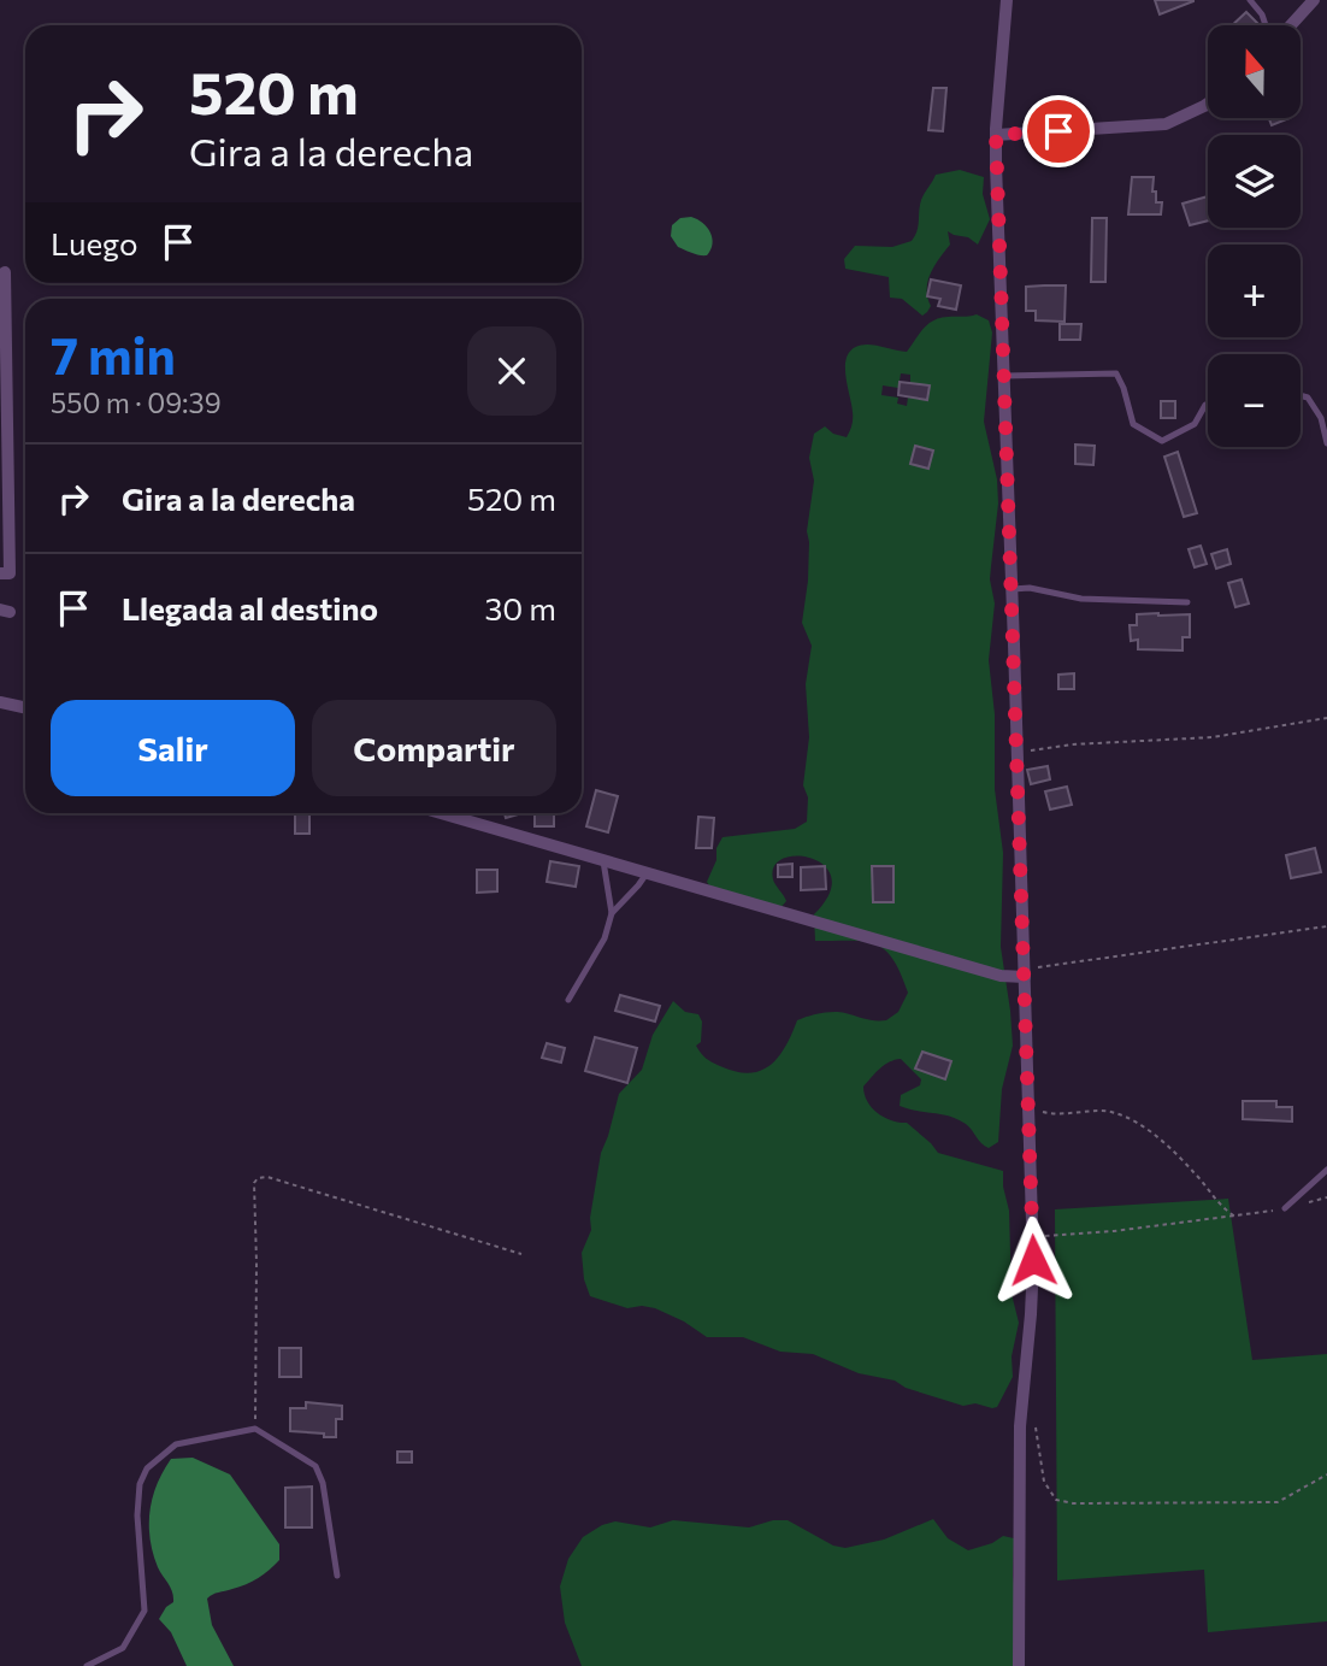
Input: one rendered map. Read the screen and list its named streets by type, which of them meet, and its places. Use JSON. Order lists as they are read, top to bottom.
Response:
{
  "north": "top",
  "page": {
    "map_buttons": ["+", "−"],
    "turn": ["520 m", "Gira a la derecha"],
    "then": "Luego",
    "heading": ["7 min", "550 m · 09:39"],
    "list": [
      {
        "name": "Gira a la derecha",
        "value": "520 m"
      },
      {
        "name": "Llegada al destino",
        "value": "30 m"
      }
    ],
    "buttons": ["Salir", "Compartir"]
  }
}
